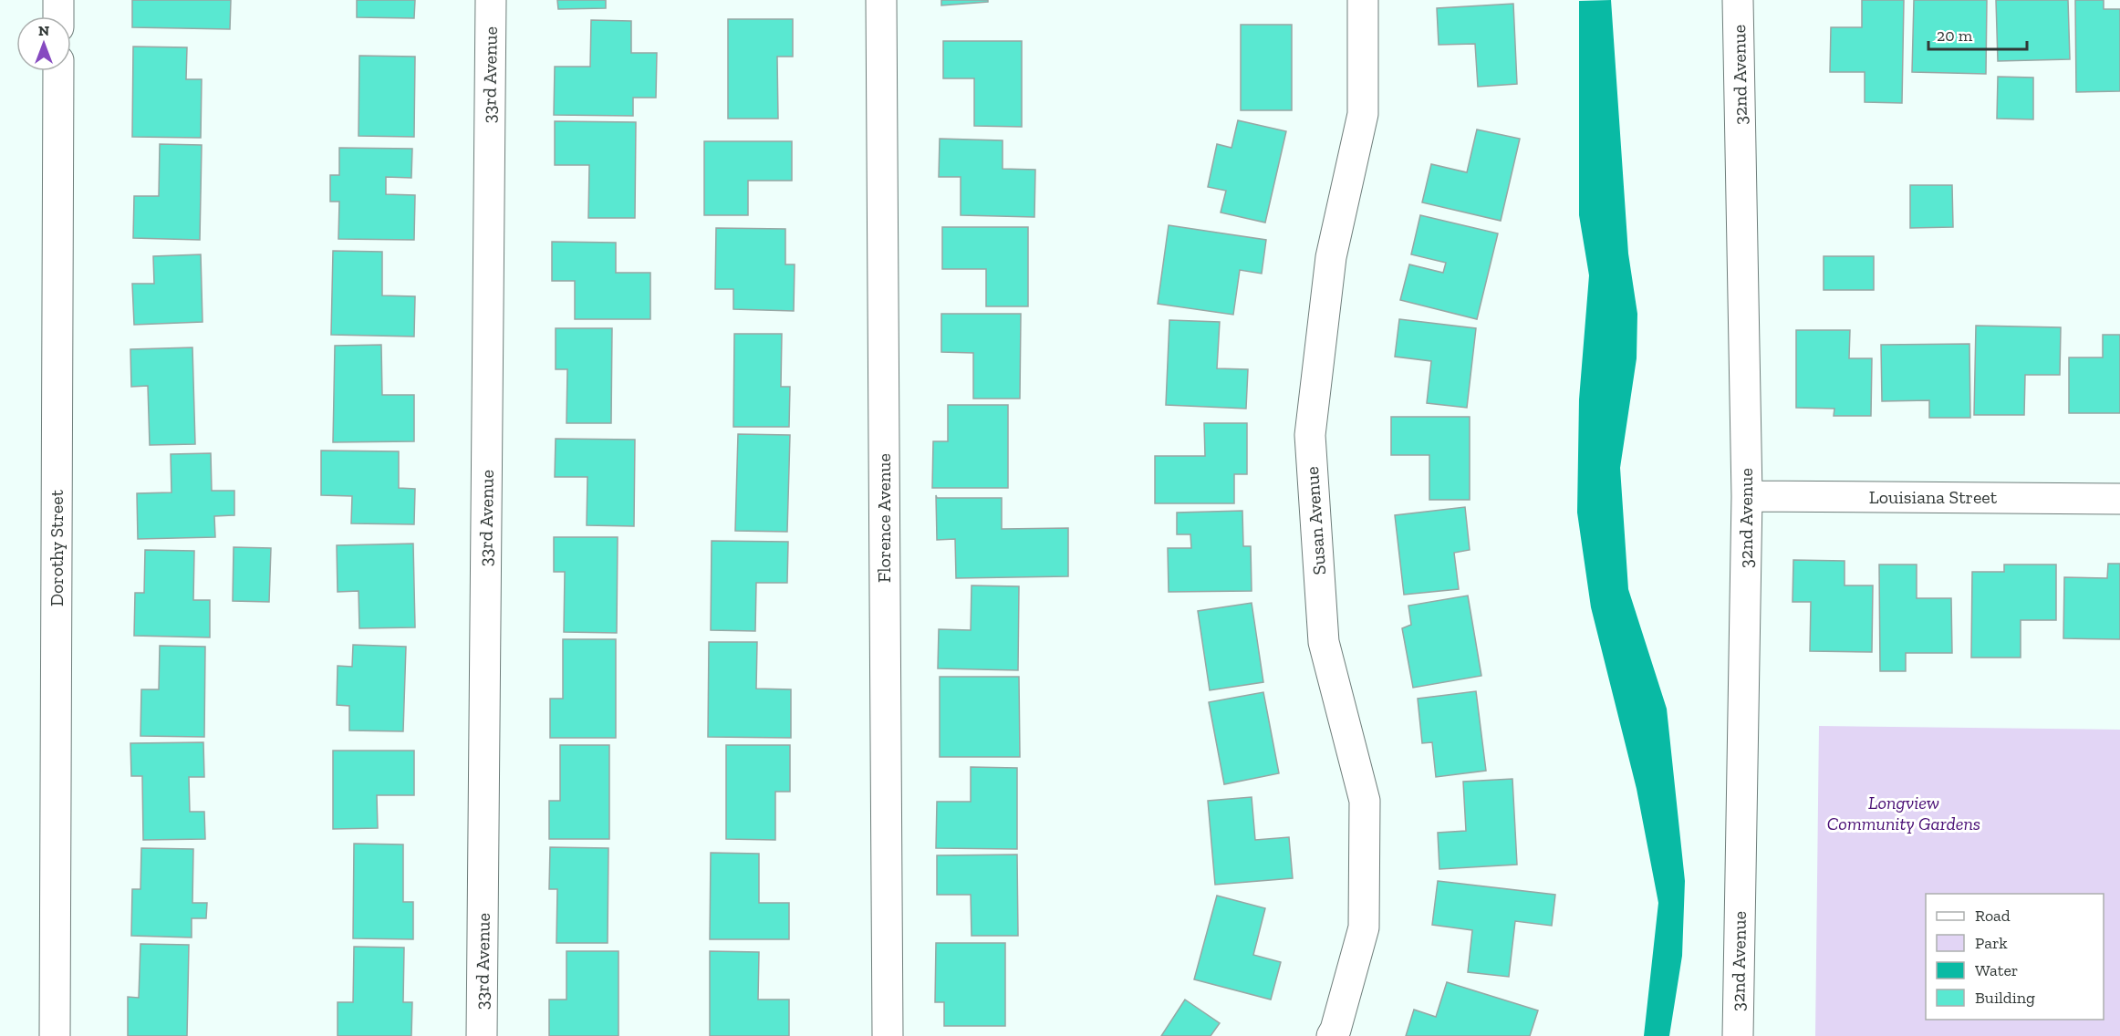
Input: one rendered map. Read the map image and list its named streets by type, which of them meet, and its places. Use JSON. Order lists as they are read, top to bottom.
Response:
{
  "streets": {
    "street": [
      "33rd Avenue",
      "32nd Avenue",
      "Louisiana Street",
      "Florence Avenue",
      "Susan Avenue",
      "Dorothy Street"
    ]
  },
  "crossings": [
    ["32nd Avenue", "Louisiana Street"]
  ],
  "parks": ["Longview Community Gardens"],
  "legend": [
    "Road",
    "Park",
    "Water",
    "Building"
  ],
  "scale_bar": "20 m",
  "north": "top"
}
